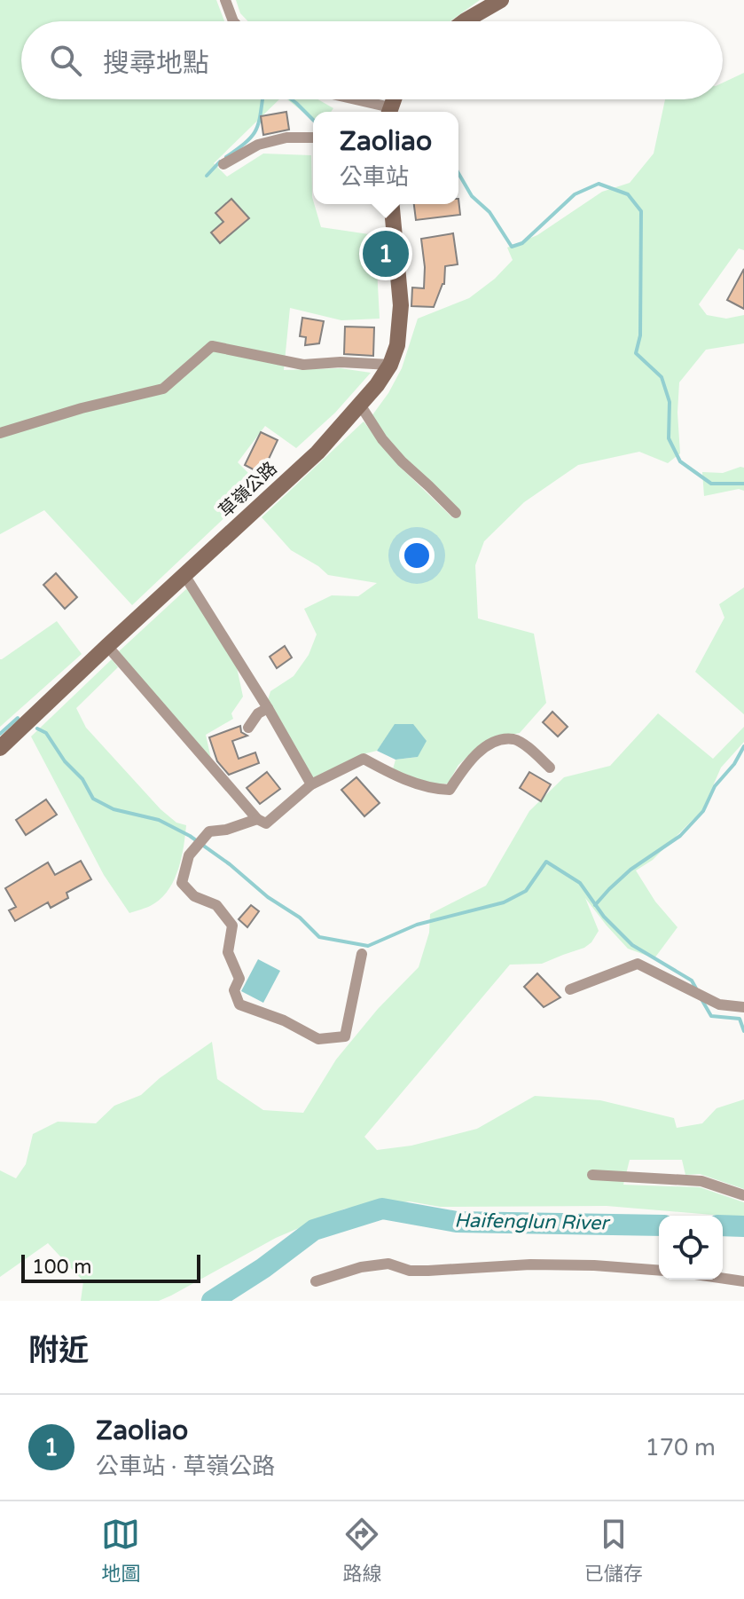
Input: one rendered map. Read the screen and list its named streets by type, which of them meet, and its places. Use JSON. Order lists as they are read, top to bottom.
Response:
{
  "streets": {
    "main road": ["草嶺公路"]
  },
  "water": ["Haifenglun River"],
  "scale_bar": "100 m",
  "page": {
    "search": "搜尋地點",
    "popup": ["Zaoliao", "公車站"],
    "pins": "1",
    "scale": "100 m",
    "heading": "附近",
    "list": [
      {
        "mark": "1",
        "name": "Zaoliao",
        "note": "公車站 · 草嶺公路",
        "value": "170 m"
      }
    ],
    "nav": ["地圖", "路線", "已儲存"]
  }
}
